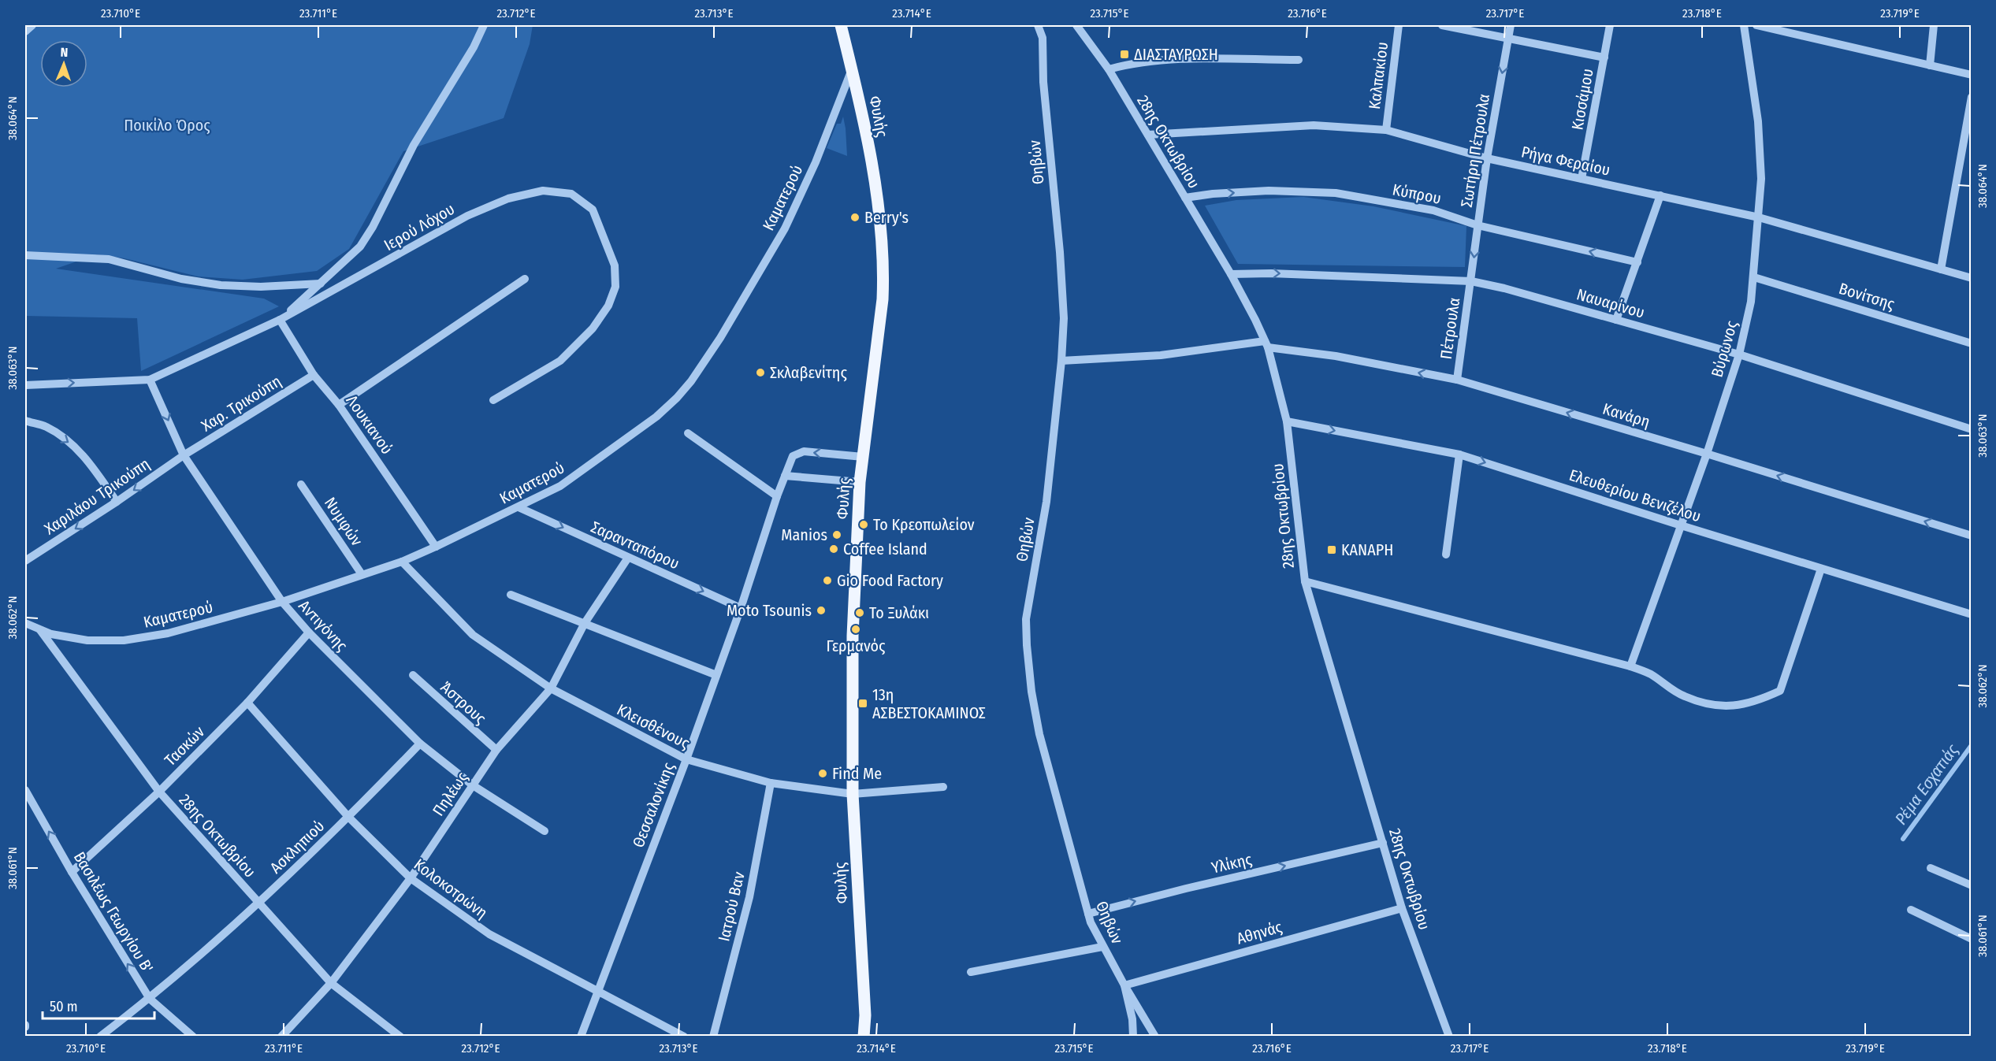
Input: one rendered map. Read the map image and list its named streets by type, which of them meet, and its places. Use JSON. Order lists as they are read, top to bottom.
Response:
{
  "streets": {
    "main road": ["Φυλής"],
    "street": [
      "Καλπακίου",
      "Κισσάμου",
      "28ης Οκτωβρίου",
      "Σωτήρη Πέτρουλα",
      "Ρήγα Φεραίου",
      "Θηβών",
      "Κύπρου",
      "Καματερού",
      "Ιερού Λόχου",
      "Βονίτσης",
      "Ναυαρίνου",
      "Πέτρουλα",
      "Βύρωνος",
      "Χαρ. Τρικούπη",
      "Κανάρη",
      "Λουκιανού",
      "Ελευθερίου Βενιζέλου",
      "Χαριλάου Τρικούπη",
      "Νυμφών",
      "Σαρανταπόρου",
      "Αντιγόνης",
      "Άστρους",
      "Κλεισθένους",
      "Τασκών",
      "Πηλέως",
      "Θεσσαλονίκης",
      "Ασκληπιού",
      "Υλίκης",
      "Κολοκοτρώνη",
      "Ιατρού Βαν",
      "Βασιλέως Γεωργίου Β'",
      "Αθηνάς"
    ]
  },
  "crossings": [
    ["Καλπακίου", "Ρήγα Φεραίου"],
    ["Κισσάμου", "Ρήγα Φεραίου"],
    ["Φυλής", "Καματερού"],
    ["Φυλής", "Κλεισθένους"],
    ["Φυλής", "Θεσσαλονίκης"],
    ["28ης Οκτωβρίου", "Ρήγα Φεραίου"],
    ["28ης Οκτωβρίου", "Κύπρου"],
    ["28ης Οκτωβρίου", "Καματερού"],
    ["28ης Οκτωβρίου", "Ναυαρίνου"],
    ["28ης Οκτωβρίου", "Κανάρη"],
    ["28ης Οκτωβρίου", "Ελευθερίου Βενιζέλου"],
    ["28ης Οκτωβρίου", "Τασκών"],
    ["28ης Οκτωβρίου", "Πηλέως"],
    ["28ης Οκτωβρίου", "Ασκληπιού"],
    ["28ης Οκτωβρίου", "Υλίκης"],
    ["28ης Οκτωβρίου", "Αθηνάς"],
    ["Σωτήρη Πέτρουλα", "Ρήγα Φεραίου"],
    ["Σωτήρη Πέτρουλα", "Κύπρου"],
    ["Σωτήρη Πέτρουλα", "Ναυαρίνου"],
    ["Σωτήρη Πέτρουλα", "Πέτρουλα"],
    ["Ρήγα Φεραίου", "Βύρωνος"],
    ["Θηβών", "Κανάρη"],
    ["Θηβών", "Υλίκης"],
    ["Θηβών", "Αθηνάς"],
    ["Καματερού", "Λουκιανού"],
    ["Καματερού", "Νυμφών"],
    ["Καματερού", "Σαρανταπόρου"],
    ["Καματερού", "Αντιγόνης"],
    ["Καματερού", "Κλεισθένους"],
    ["Ιερού Λόχου", "Λουκιανού"],
    ["Ιερού Λόχου", "Αντιγόνης"],
    ["Βονίτσης", "Βύρωνος"],
    ["Ναυαρίνου", "Πέτρουλα"],
    ["Ναυαρίνου", "Βύρωνος"],
    ["Πέτρουλα", "Κανάρη"],
    ["Βύρωνος", "Κανάρη"],
    ["Βύρωνος", "Ελευθερίου Βενιζέλου"],
    ["Χαρ. Τρικούπη", "Λουκιανού"],
    ["Χαρ. Τρικούπη", "Χαριλάου Τρικούπη"],
    ["Χαρ. Τρικούπη", "Αντιγόνης"],
    ["Χαριλάου Τρικούπη", "Αντιγόνης"],
    ["Σαρανταπόρου", "Πηλέως"],
    ["Σαρανταπόρου", "Θεσσαλονίκης"],
    ["Αντιγόνης", "Τασκών"],
    ["Αντιγόνης", "Πηλέως"],
    ["Αντιγόνης", "Ασκληπιού"],
    ["Άστρους", "Πηλέως"],
    ["Κλεισθένους", "Πηλέως"],
    ["Κλεισθένους", "Θεσσαλονίκης"],
    ["Κλεισθένους", "Ιατρού Βαν"],
    ["Τασκών", "Κολοκοτρώνη"],
    ["Τασκών", "Βασιλέως Γεωργίου Β'"],
    ["Πηλέως", "Κολοκοτρώνη"],
    ["Θεσσαλονίκης", "Κολοκοτρώνη"],
    ["Ασκληπιού", "Κολοκοτρώνη"],
    ["Ασκληπιού", "Βασιλέως Γεωργίου Β'"]
  ],
  "one_way": [
    "Σωτήρη Πέτρουλα",
    "Κανάρη",
    "Ελευθερίου Βενιζέλου",
    "Χαριλάου Τρικούπη",
    "Υλίκης",
    "Βασιλέως Γεωργίου Β'"
  ],
  "water": ["Ρέμα Εσχατιάς"],
  "parks": ["Ποικίλο Όρος"],
  "places": {
    "transit": ["ΔΙΑΣΤΑΥΡΩΣΗ", "ΚΑΝΑΡΗ", "13η ΑΣΒΕΣΤΟΚΑΜΙΝΟΣ"],
    "other": [
      "Berry's",
      "Σκλαβενίτης",
      "Το Κρεοπωλείον",
      "Manios",
      "Coffee Island",
      "Gio Food Factory",
      "Moto Tsounis",
      "Το Ξυλάκι",
      "Γερμανός",
      "Find Me"
    ]
  },
  "scale_bar": "50 m",
  "north": "top",
  "coordinates": [
    "23.710°E",
    "23.711°E",
    "23.712°E",
    "23.713°E",
    "23.714°E",
    "23.715°E",
    "23.716°E",
    "23.717°E",
    "23.718°E",
    "23.719°E",
    "38.064°N",
    "38.063°N",
    "38.062°N",
    "38.061°N"
  ]
}
